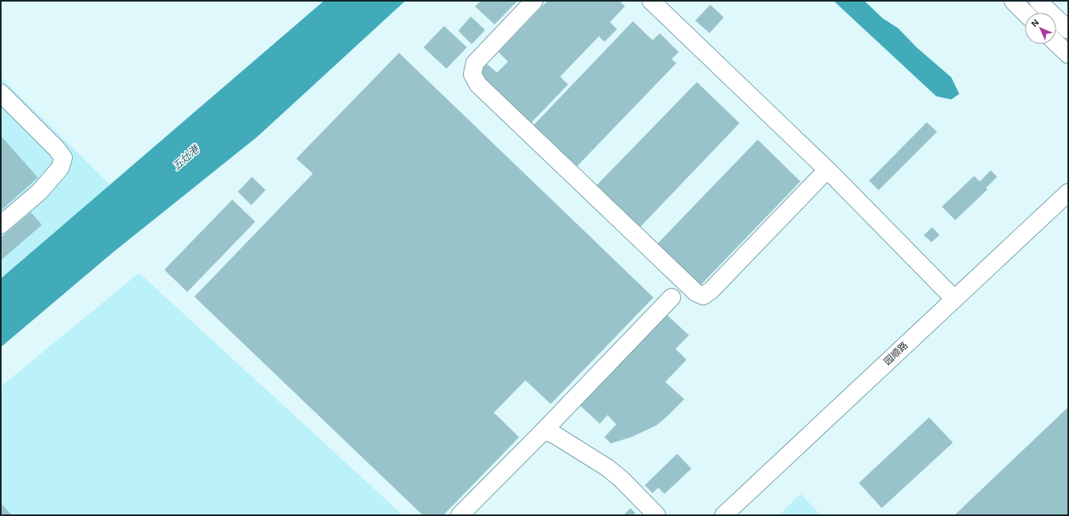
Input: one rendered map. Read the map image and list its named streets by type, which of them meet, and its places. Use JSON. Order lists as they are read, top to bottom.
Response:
{
  "streets": {
    "street": ["园顺路"]
  },
  "water": ["五灶港"],
  "north": "top left"
}
